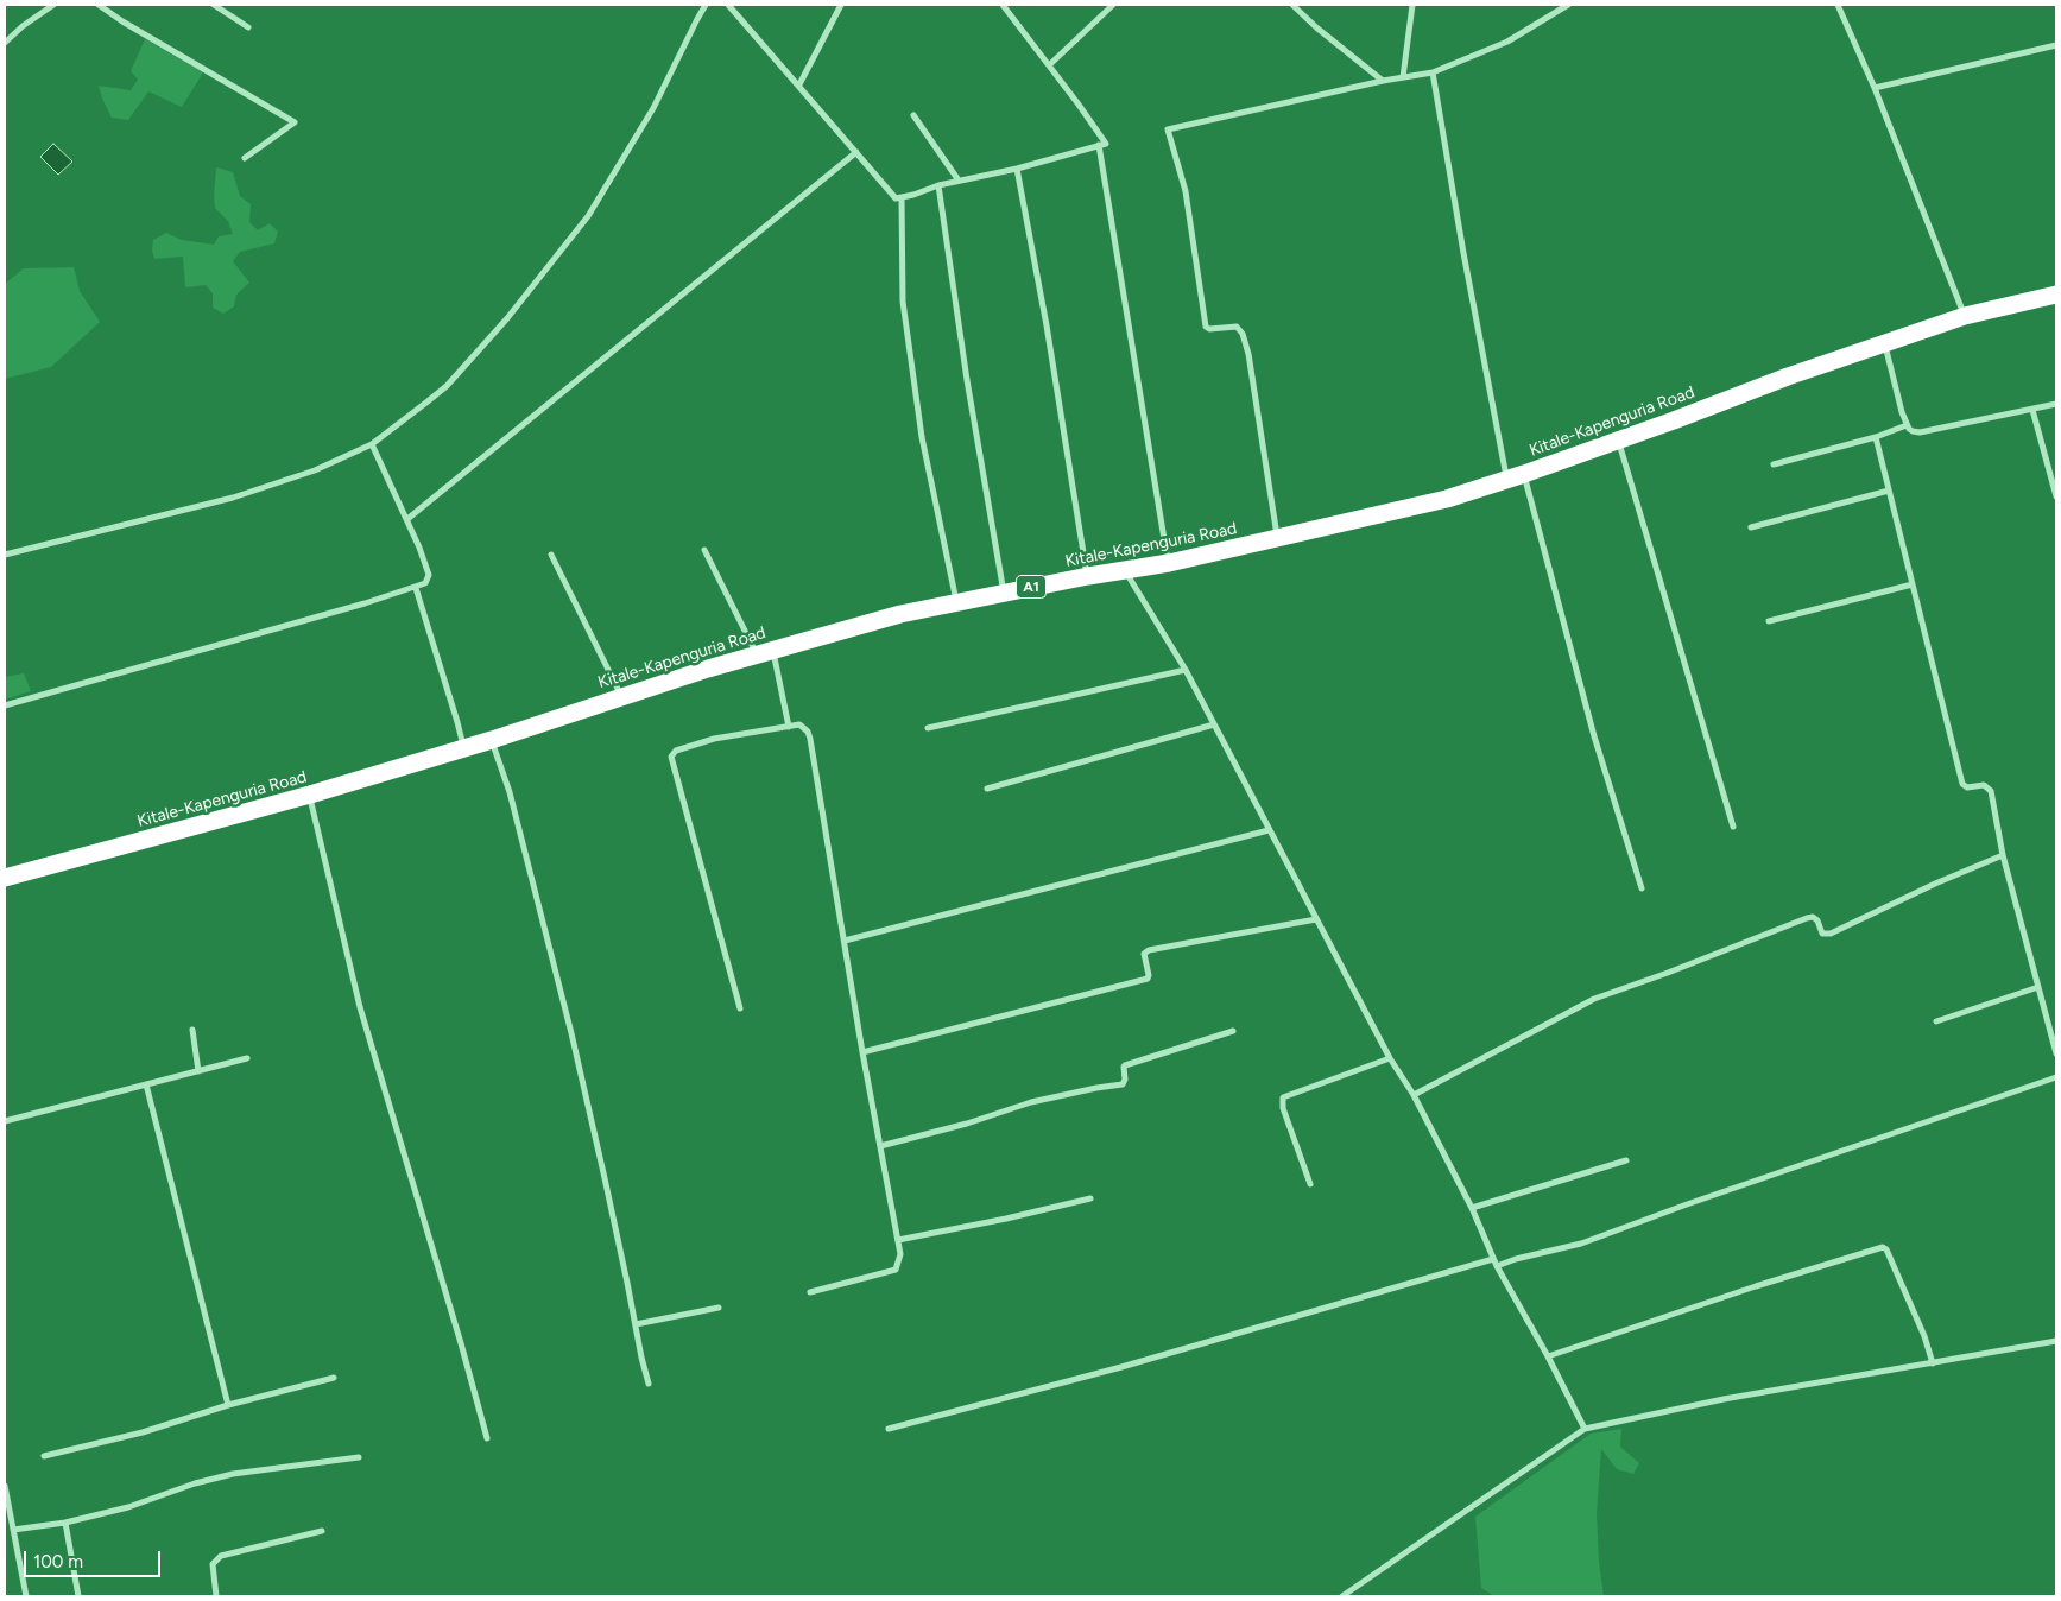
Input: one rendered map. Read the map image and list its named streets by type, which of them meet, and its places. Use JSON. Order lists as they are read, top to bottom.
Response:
{
  "streets": {
    "highway": ["Kitale-Kapenguria Road", "A1"]
  },
  "scale_bar": "100 m"
}
